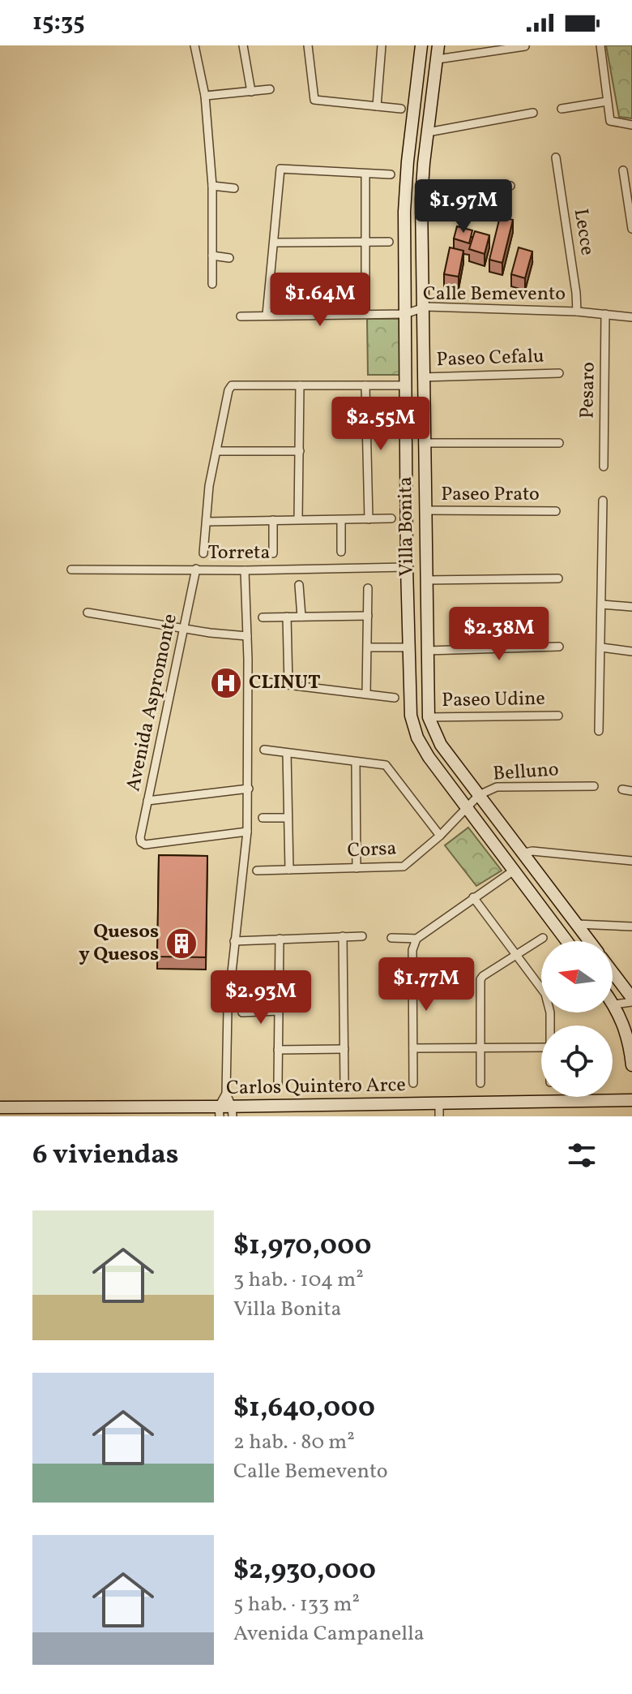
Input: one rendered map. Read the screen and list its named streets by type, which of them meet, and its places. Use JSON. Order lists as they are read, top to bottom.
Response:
{
  "streets": {
    "street": [
      "Lecce",
      "Calle Bemevento",
      "Paseo Cefalu",
      "Pesaro",
      "Paseo Prato",
      "Villa Bonita",
      "Torreta",
      "Paseo Udine",
      "Avenida Aspromonte",
      "Belluno",
      "Corsa",
      "Carlos Quintero Arce"
    ]
  },
  "crossings": [
    ["Lecce", "Calle Bemevento"],
    ["Calle Bemevento", "Pesaro"],
    ["Calle Bemevento", "Villa Bonita"],
    ["Paseo Cefalu", "Villa Bonita"],
    ["Paseo Prato", "Villa Bonita"],
    ["Villa Bonita", "Torreta"],
    ["Villa Bonita", "Paseo Udine"],
    ["Villa Bonita", "Belluno"],
    ["Villa Bonita", "Corsa"],
    ["Torreta", "Avenida Aspromonte"],
    ["Belluno", "Corsa"]
  ],
  "places": {
    "hospital": ["CLINUT"],
    "building": ["Quesos y Quesos"]
  },
  "north": "left",
  "page": {
    "status": "15:35",
    "price": [
      "$1.97M",
      "$1.64M",
      "$2.55M",
      "$2.38M",
      "$1.77M",
      "$2.93M"
    ],
    "heading": "6 viviendas",
    "list": [
      {
        "name": "$1,970,000",
        "note": "3 hab. · 104 m² · Villa Bonita"
      },
      {
        "name": "$1,640,000",
        "note": "2 hab. · 80 m² · Calle Bemevento"
      },
      {
        "name": "$2,930,000",
        "note": "5 hab. · 133 m² · Avenida Campanella"
      }
    ]
  }
}
